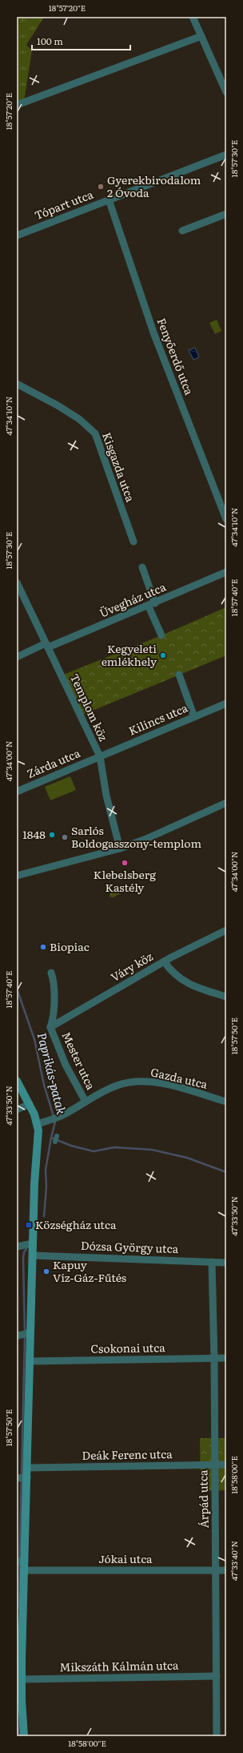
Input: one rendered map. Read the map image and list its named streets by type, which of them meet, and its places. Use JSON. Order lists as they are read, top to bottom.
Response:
{
  "streets": {
    "street": [
      "Tópart utca",
      "Fenyőerdő utca",
      "Kisgazda utca",
      "Üvegház utca",
      "Templom köz",
      "Kilincs utca",
      "Zárda utca",
      "Váry köz",
      "Mester utca",
      "Gazda utca",
      "Dózsa György utca",
      "Csokonai utca",
      "Deák Ferenc utca",
      "Árpád utca",
      "Jókai utca",
      "Mikszáth Kálmán utca"
    ]
  },
  "crossings": [
    ["Tópart utca", "Fenyőerdő utca"],
    ["Üvegház utca", "Templom köz"],
    ["Templom köz", "Kilincs utca"],
    ["Templom köz", "Zárda utca"],
    ["Kilincs utca", "Zárda utca"],
    ["Váry köz", "Mester utca"],
    ["Mester utca", "Gazda utca"],
    ["Dózsa György utca", "Árpád utca"],
    ["Csokonai utca", "Árpád utca"],
    ["Deák Ferenc utca", "Árpád utca"],
    ["Árpád utca", "Jókai utca"],
    ["Árpád utca", "Mikszáth Kálmán utca"]
  ],
  "water": ["Paprikás-patak"],
  "places": {
    "other": [
      "Gyerekbirodalom 2 Óvoda",
      "Kegyeleti emlékhely",
      "1848",
      "Sarlós Boldogasszony-templom",
      "Klebelsberg Kastély",
      "Biopiac",
      "Kapuy Víz-Gáz-Fűtés"
    ],
    "transit": ["Községház utca"]
  },
  "scale_bar": "100 m",
  "coordinates": [
    "18°57'20\"E",
    "18°57'30\"E",
    "47°34'10\"N",
    "18°57'40\"E",
    "47°34'00\"N",
    "18°57'50\"E",
    "47°33'50\"N",
    "18°58'00\"E",
    "47°33'40\"N"
  ]
}
